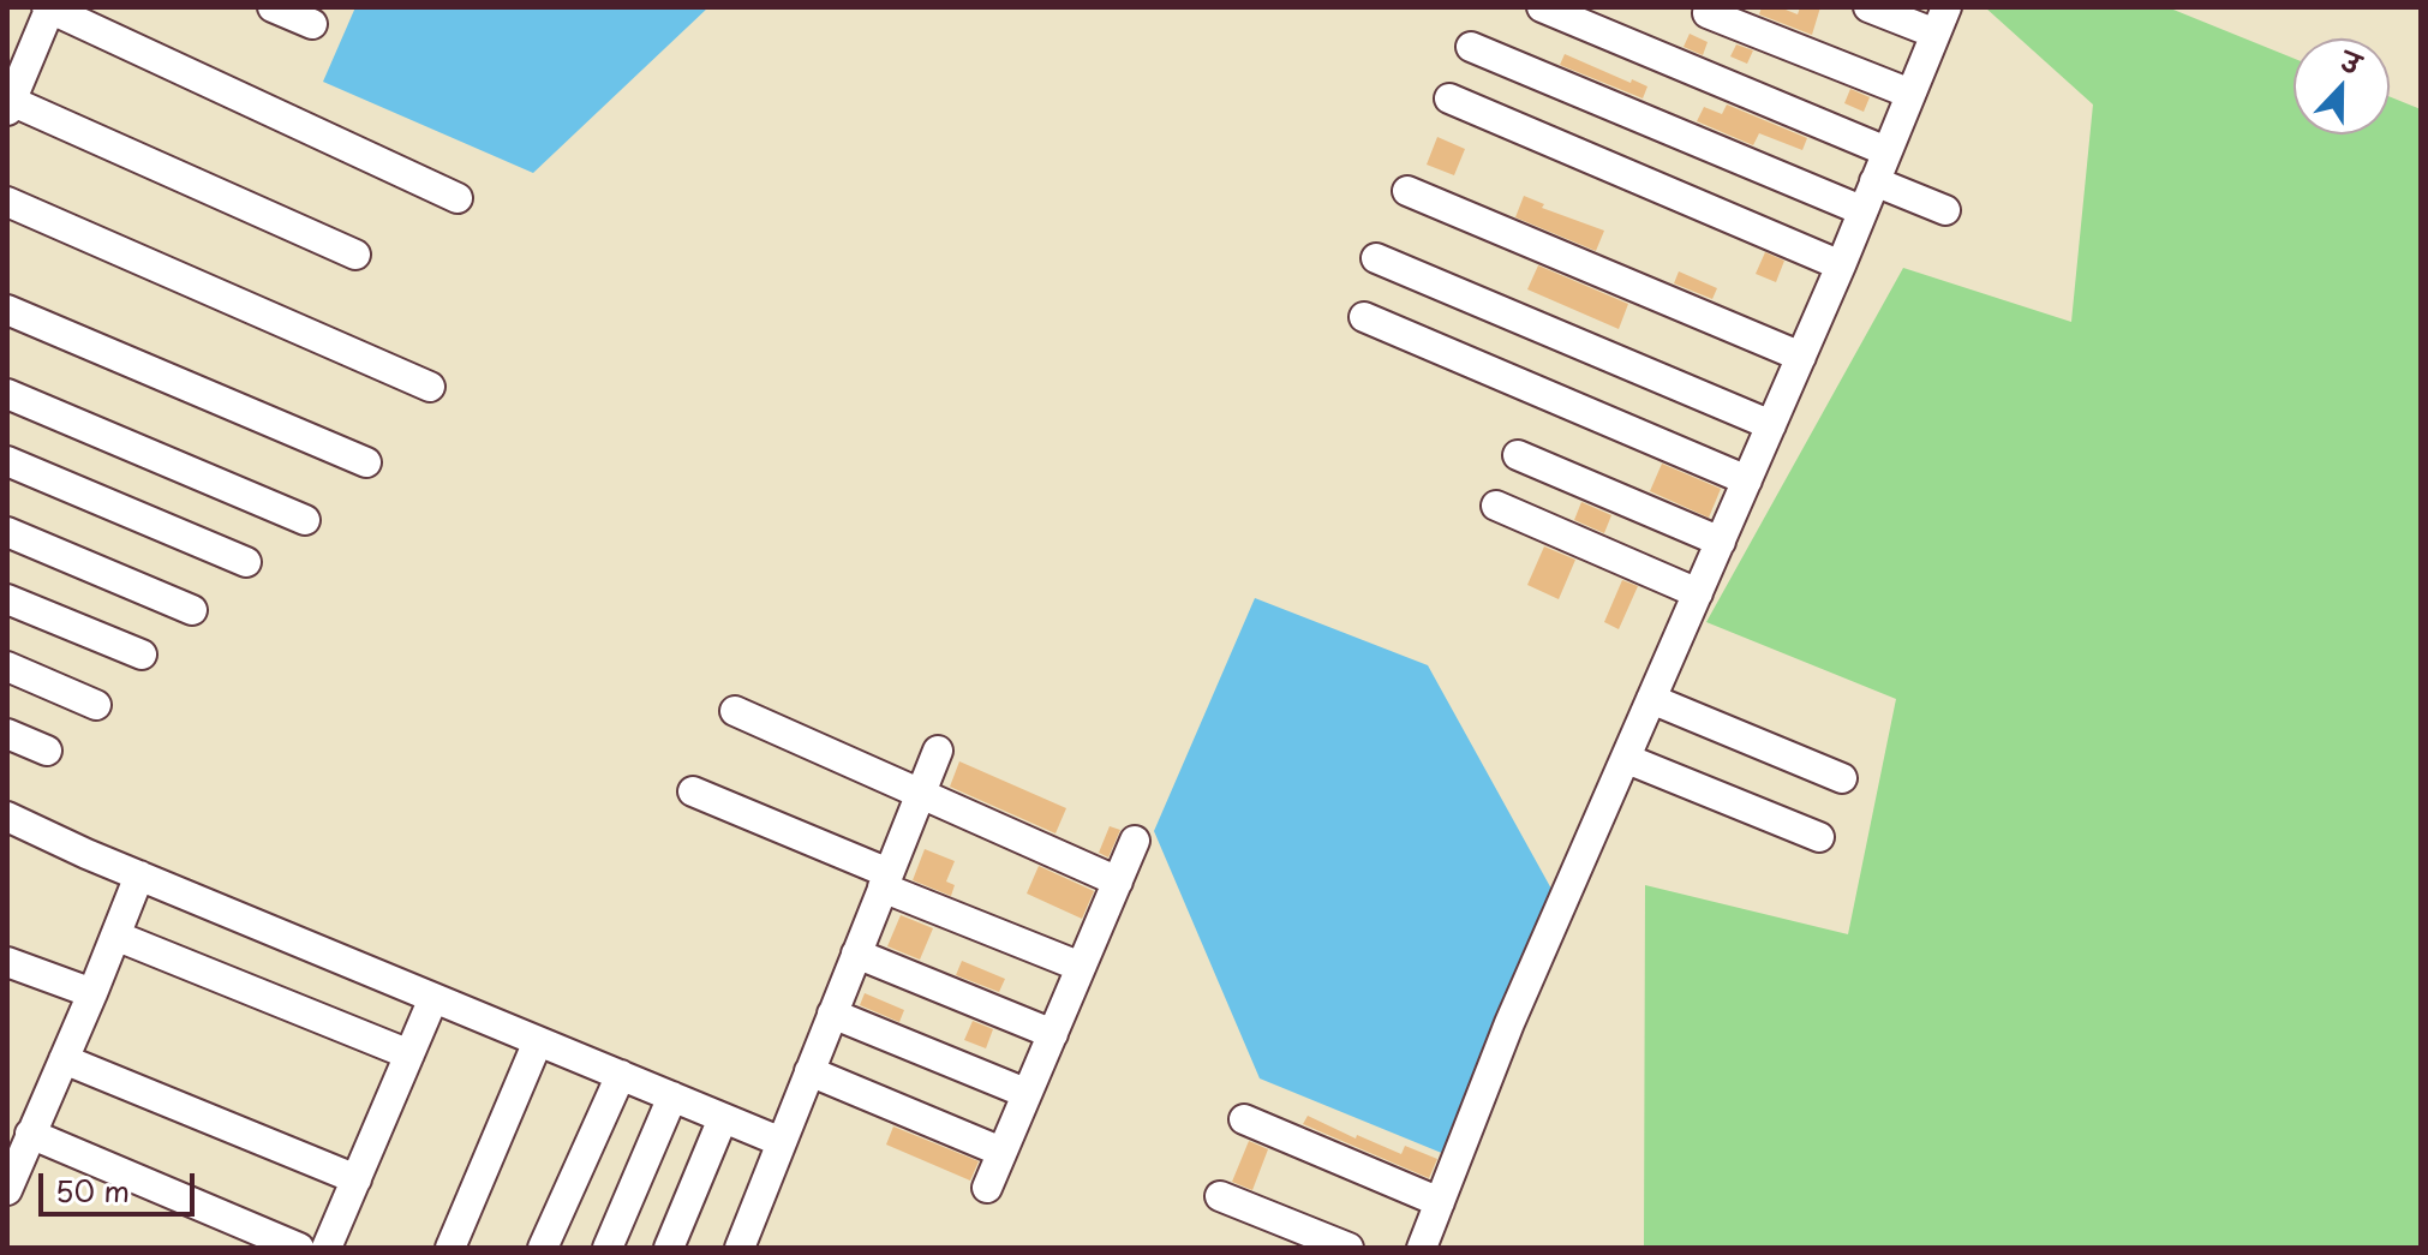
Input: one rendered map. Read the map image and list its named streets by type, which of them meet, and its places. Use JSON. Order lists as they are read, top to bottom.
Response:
{
  "scale_bar": "50 m",
  "north": "top"
}
